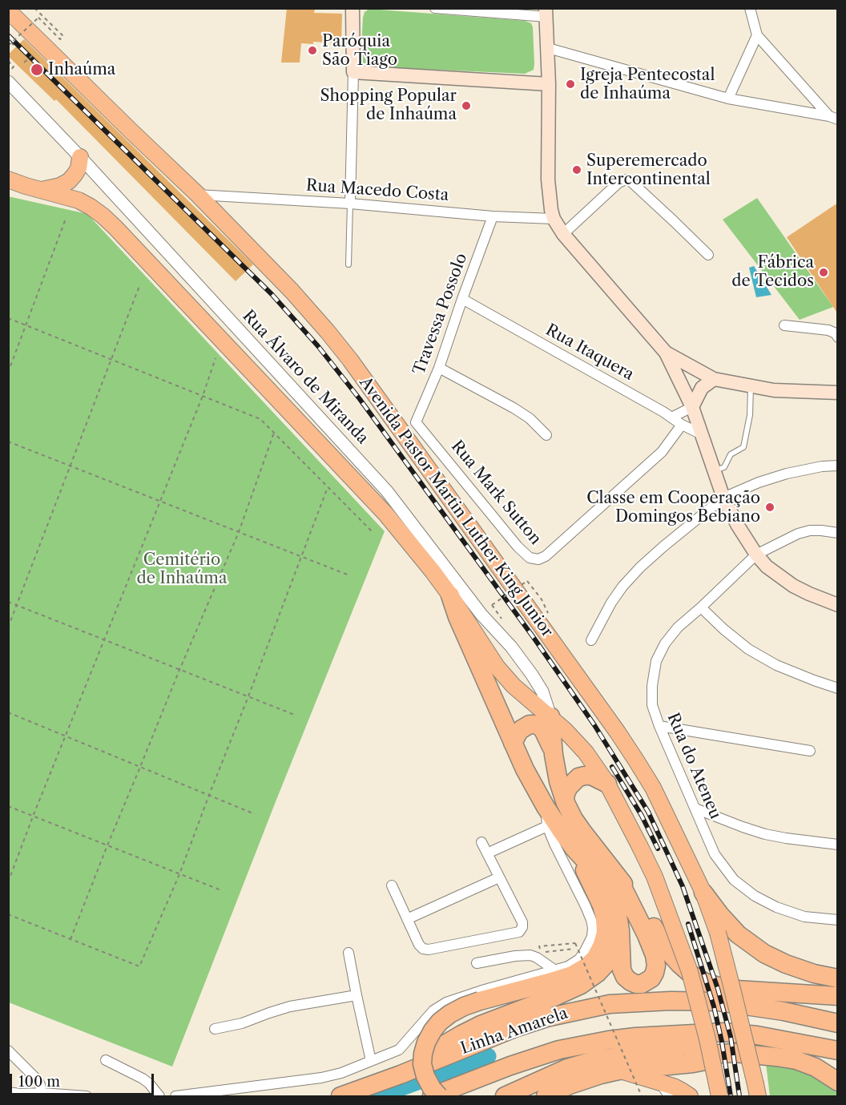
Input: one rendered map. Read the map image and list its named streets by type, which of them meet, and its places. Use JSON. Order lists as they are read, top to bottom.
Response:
{
  "streets": {
    "highway": ["Linha Amarela"],
    "main road": ["Avenida Pastor Martin Luther King Junior"],
    "street": [
      "Rua Macedo Costa",
      "Travessa Possolo",
      "Rua Itaquera",
      "Rua Álvaro de Miranda",
      "Rua Mark Sutton",
      "Rua do Ateneu"
    ]
  },
  "crossings": [
    ["Rua Macedo Costa", "Travessa Possolo"],
    ["Rua Macedo Costa", "Avenida Pastor Martin Luther King Junior"],
    ["Travessa Possolo", "Rua Itaquera"],
    ["Travessa Possolo", "Rua Mark Sutton"],
    ["Rua Itaquera", "Rua Mark Sutton"]
  ],
  "parks": ["Cemitério de Inhaúma"],
  "places": [
    "Paróquia São Tiago",
    "Inhaúma",
    "Igreja Pentecostal de Inhaúma",
    "Shopping Popular de Inhaúma",
    "Superemercado Intercontinental",
    "Fábrica de Tecidos",
    "Classe em Cooperação Domingos Bebiano"
  ],
  "scale_bar": "100 m"
}
